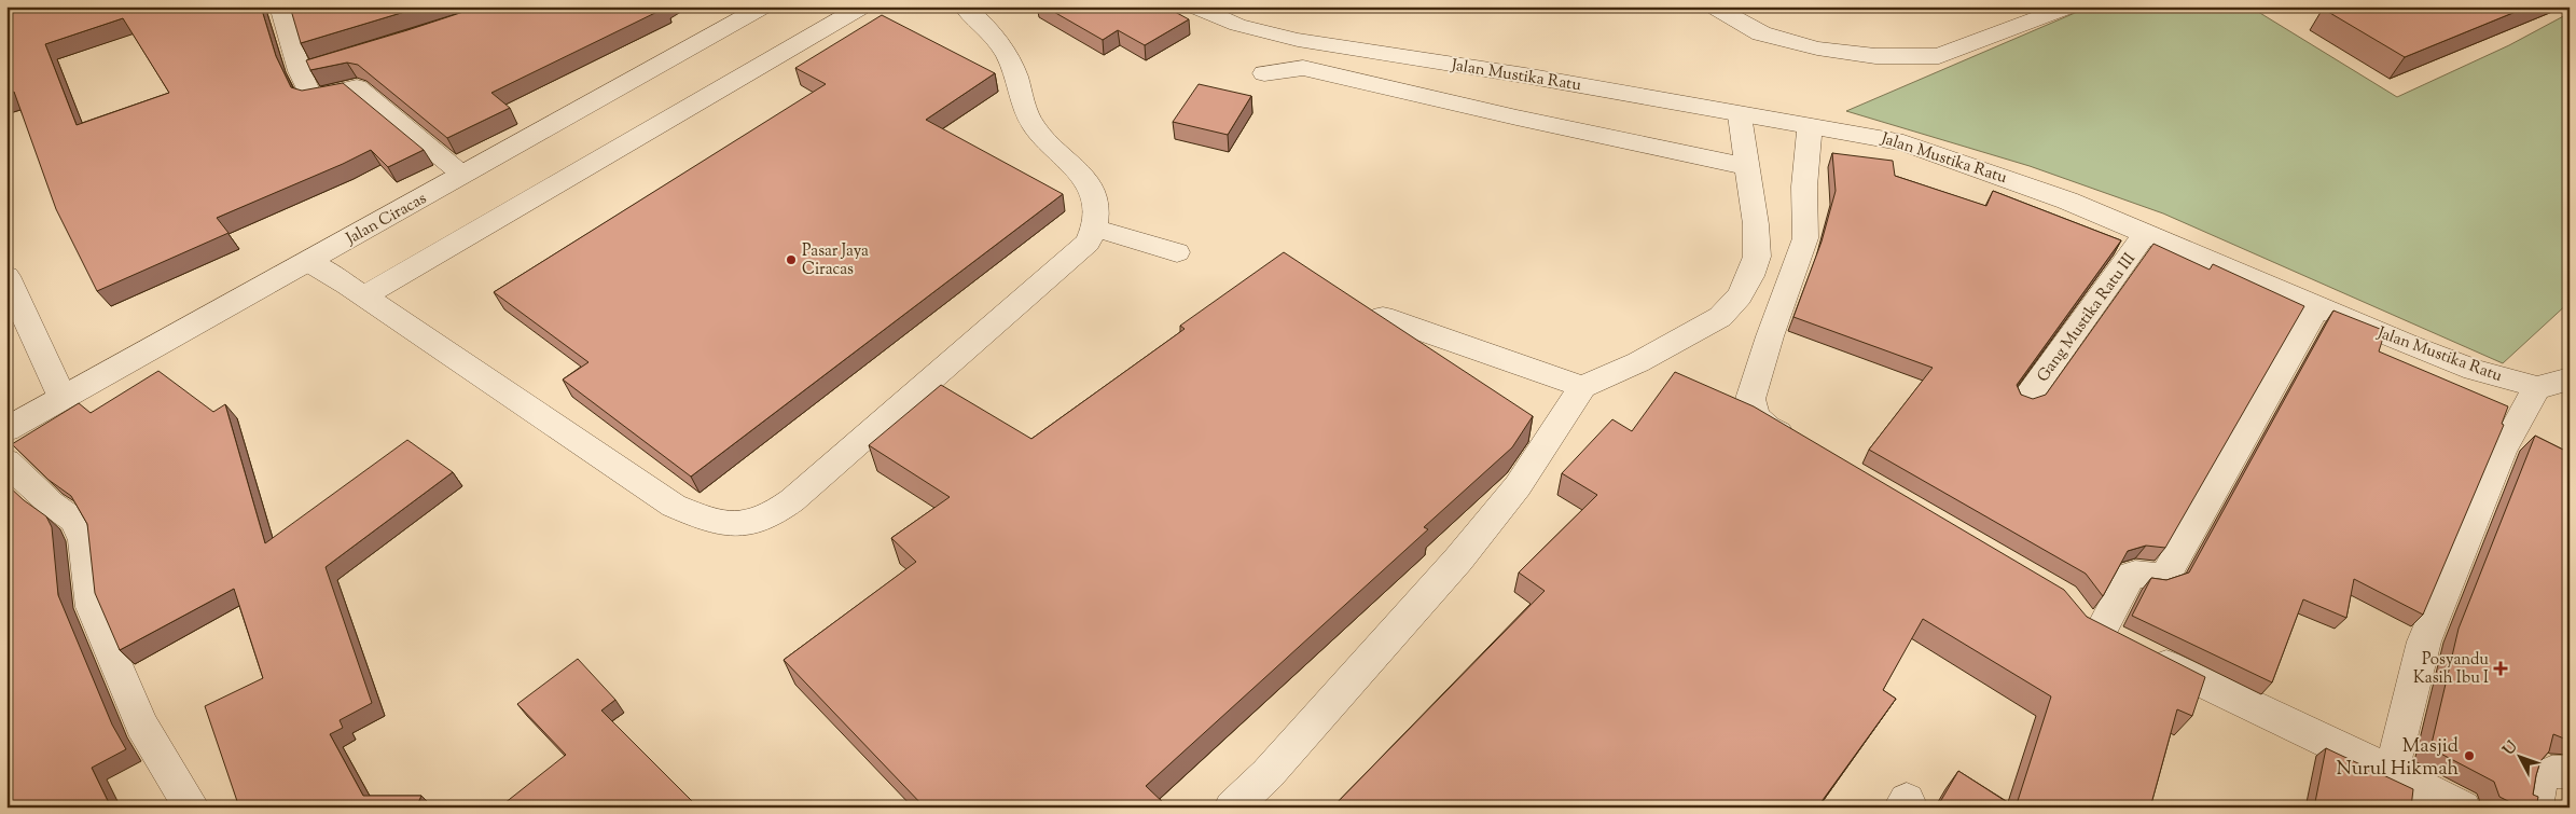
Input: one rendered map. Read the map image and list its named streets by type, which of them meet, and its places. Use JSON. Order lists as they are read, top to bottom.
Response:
{
  "streets": {
    "street": ["Jalan Mustika Ratu", "Jalan Ciracas", "Gang Mustika Ratu III"]
  },
  "crossings": [
    ["Jalan Mustika Ratu", "Gang Mustika Ratu III"]
  ],
  "places": {
    "other": ["Pasar Jaya Ciracas", "Masjid Nurul Hikmah"],
    "health": ["Posyandu Kasih Ibu I"]
  },
  "north": "top left"
}
